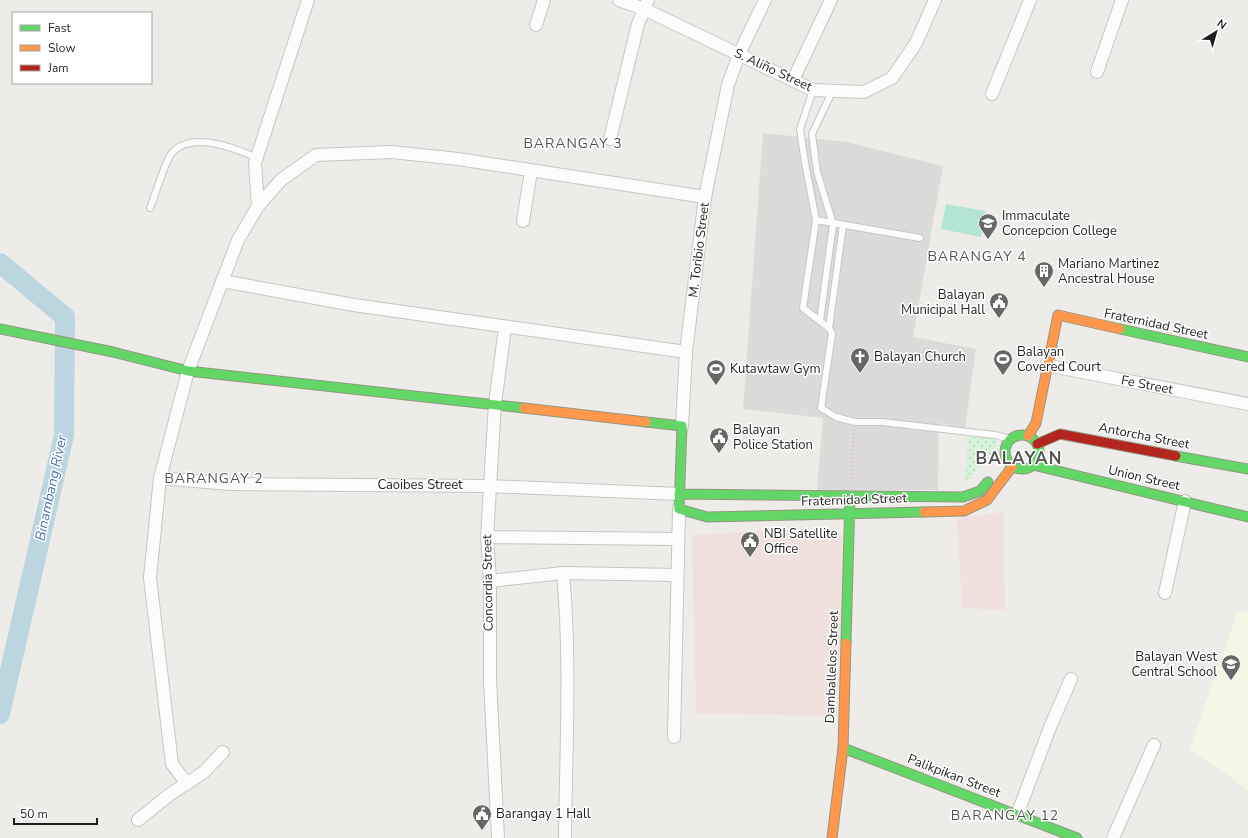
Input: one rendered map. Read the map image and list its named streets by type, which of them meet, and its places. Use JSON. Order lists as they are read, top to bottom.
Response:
{
  "streets": {
    "street": [
      "S. Aliño Street",
      "M. Toribio Street",
      "Fraternidad Street",
      "Fe Street",
      "Antorcha Street",
      "Union Street",
      "Caoibes Street",
      "Concordia Street",
      "Damballelos Street",
      "Palikpikan Street"
    ]
  },
  "crossings": [
    ["S. Aliño Street", "M. Toribio Street"],
    ["M. Toribio Street", "Fraternidad Street"],
    ["M. Toribio Street", "Caoibes Street"],
    ["Fraternidad Street", "Fe Street"],
    ["Fraternidad Street", "Antorcha Street"],
    ["Fraternidad Street", "Union Street"],
    ["Fraternidad Street", "Caoibes Street"],
    ["Fraternidad Street", "Damballelos Street"],
    ["Antorcha Street", "Union Street"],
    ["Caoibes Street", "Concordia Street"],
    ["Damballelos Street", "Palikpikan Street"]
  ],
  "districts": [
    "BARANGAY 3",
    "BARANGAY 4",
    "BALAYAN",
    "BARANGAY 2",
    "BARANGAY 12"
  ],
  "water": ["Binambang River"],
  "places": {
    "school or university": ["Immaculate Concepcion College", "Balayan West Central School"],
    "building": ["Mariano Martinez Ancestral House"],
    "public building": [
      "Balayan Municipal Hall",
      "Balayan Police Station",
      "NBI Satellite Office",
      "Barangay 1 Hall"
    ],
    "church": ["Balayan Church"],
    "sports": ["Balayan Covered Court", "Kutawtaw Gym"]
  },
  "legend": ["Fast", "Slow", "Jam"],
  "scale_bar": "50 m",
  "north": "top right"
}
